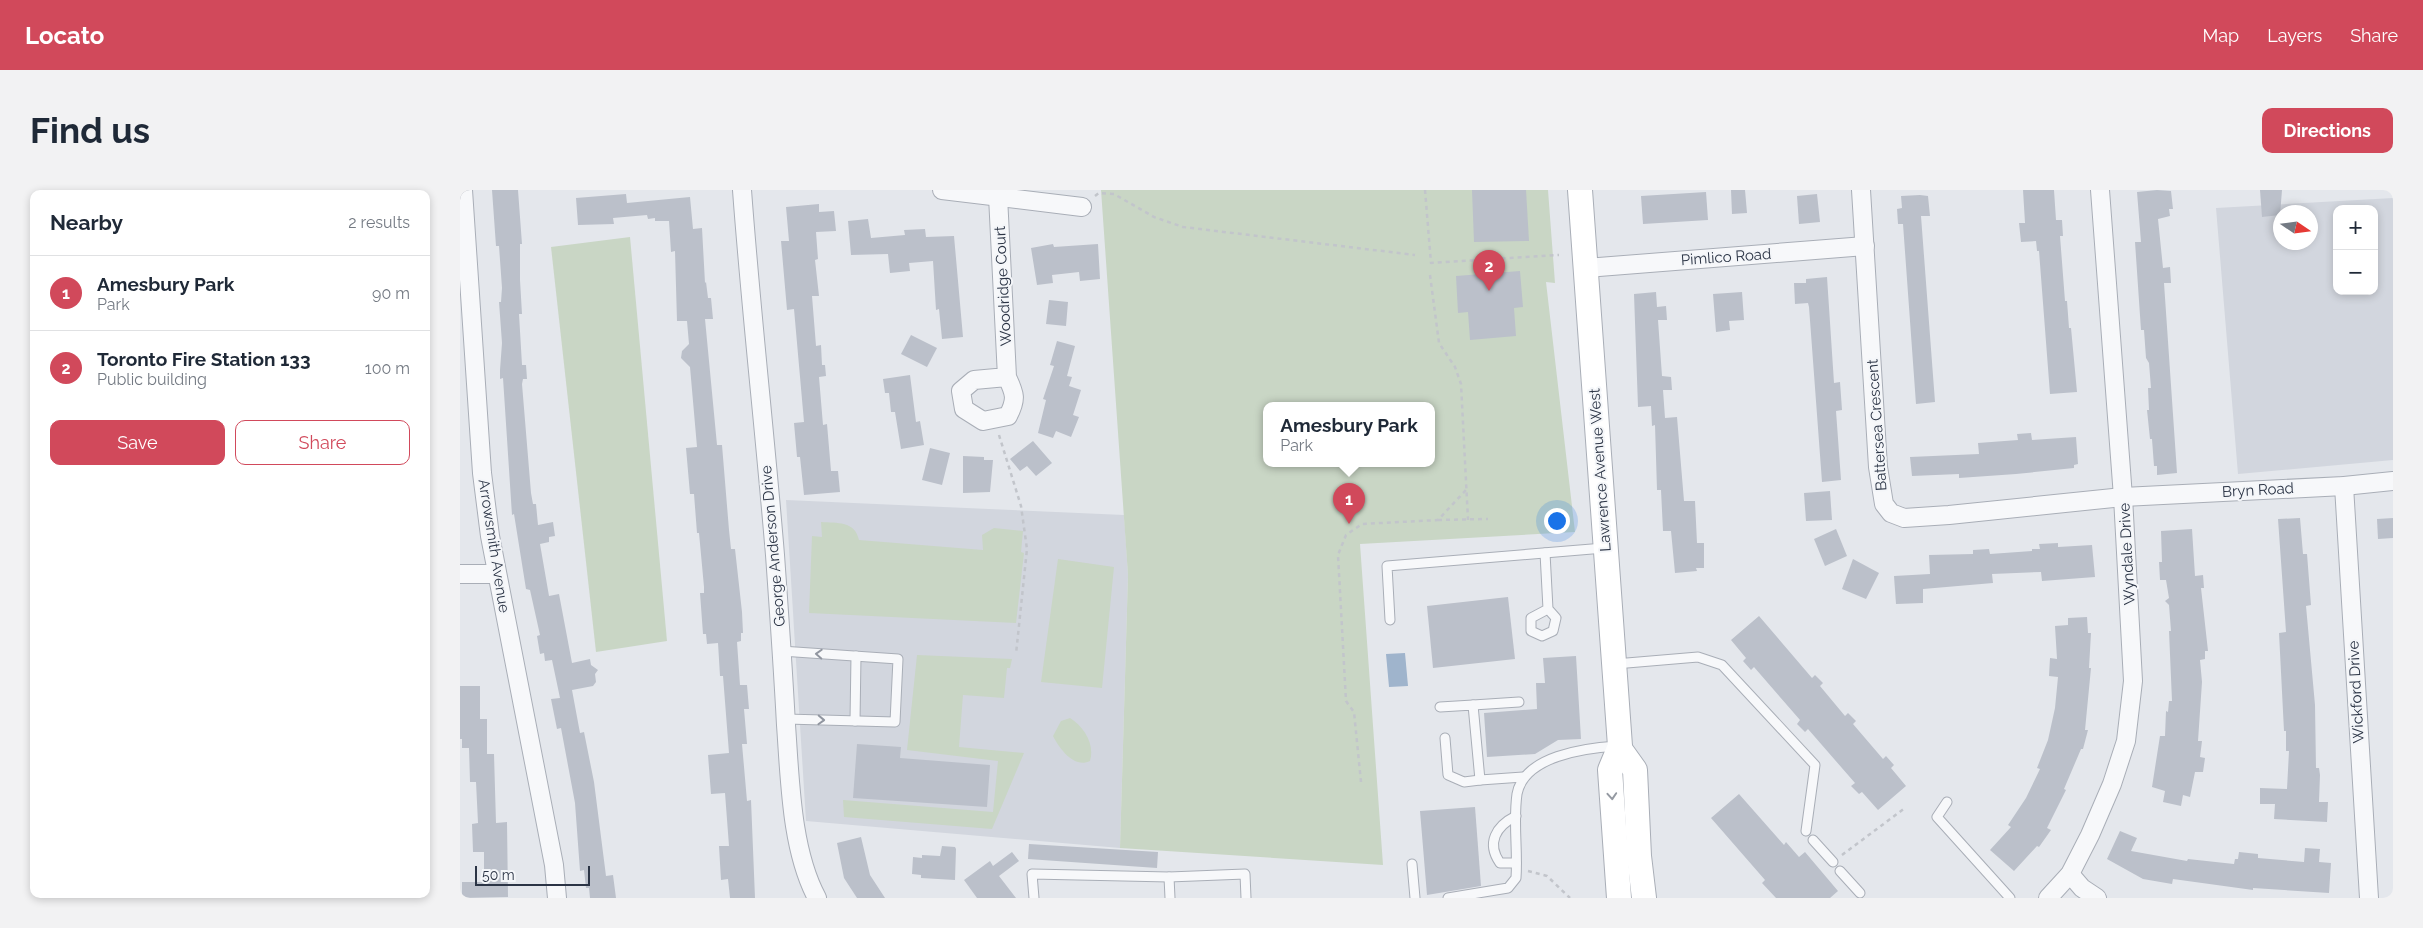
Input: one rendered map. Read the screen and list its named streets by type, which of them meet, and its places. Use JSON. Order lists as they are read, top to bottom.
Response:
{
  "streets": {
    "main road": ["Lawrence Avenue West"],
    "street": [
      "Pimlico Road",
      "Woodridge Court",
      "Battersea Crescent",
      "Bryn Road",
      "Arrowsmith Avenue",
      "George Anderson Drive",
      "Wyndale Drive",
      "Wickford Drive"
    ]
  },
  "crossings": [
    ["Pimlico Road", "Battersea Crescent"],
    ["Pimlico Road", "Lawrence Avenue West"],
    ["Battersea Crescent", "Bryn Road"],
    ["Battersea Crescent", "Wyndale Drive"],
    ["Bryn Road", "Wyndale Drive"],
    ["Bryn Road", "Wickford Drive"]
  ],
  "scale_bar": "50 m",
  "north": "right",
  "page": {
    "header": "Locato",
    "nav": ["Map", "Layers", "Share"],
    "buttons": [
      "Directions",
      ["Save", "Share"]
    ],
    "title": "Find us",
    "heading": ["Nearby", "2 results"],
    "map_buttons": ["+", "−"],
    "pins": ["2", "1"],
    "list": [
      {
        "mark": "1",
        "name": "Amesbury Park",
        "note": "Park",
        "value": "90 m"
      },
      {
        "mark": "2",
        "name": "Toronto Fire Station 133",
        "note": "Public building",
        "value": "100 m"
      }
    ],
    "popup": ["Amesbury Park", "Park"],
    "scale": "50 m"
  }
}
